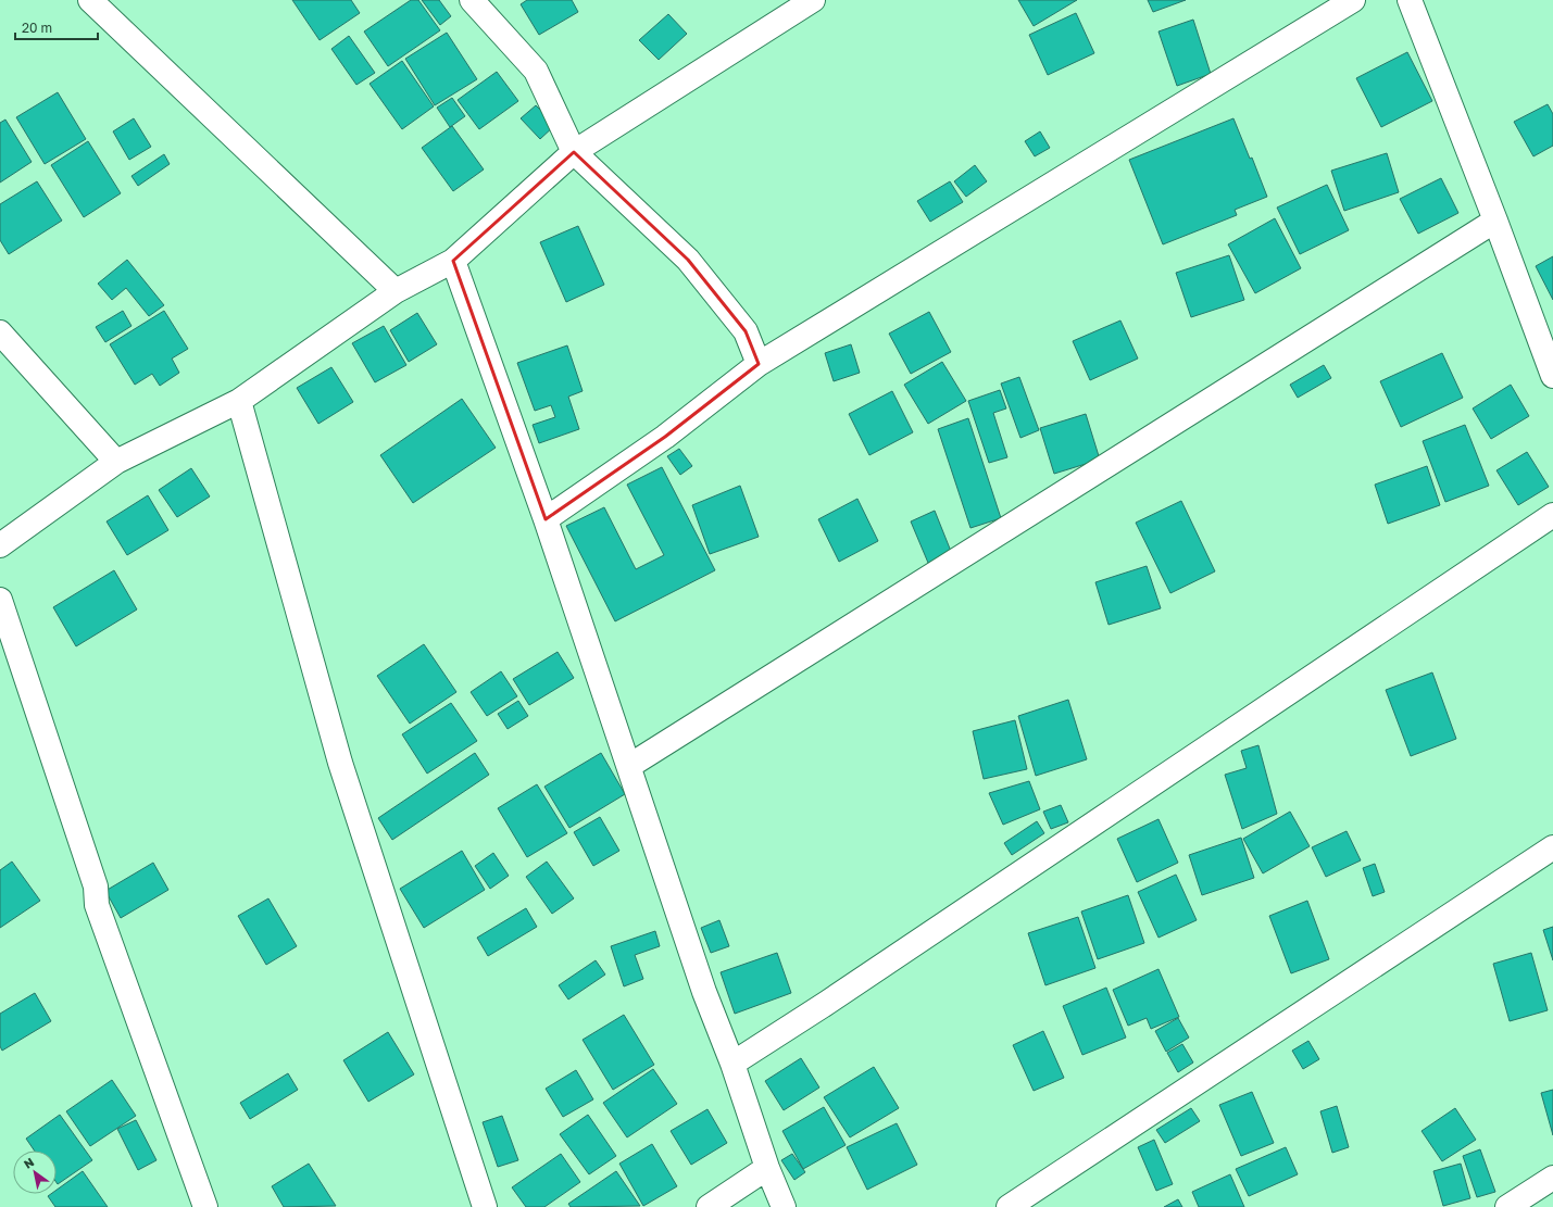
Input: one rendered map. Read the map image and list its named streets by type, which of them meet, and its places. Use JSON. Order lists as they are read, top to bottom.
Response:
{
  "scale_bar": "20 m",
  "north": "top left"
}
